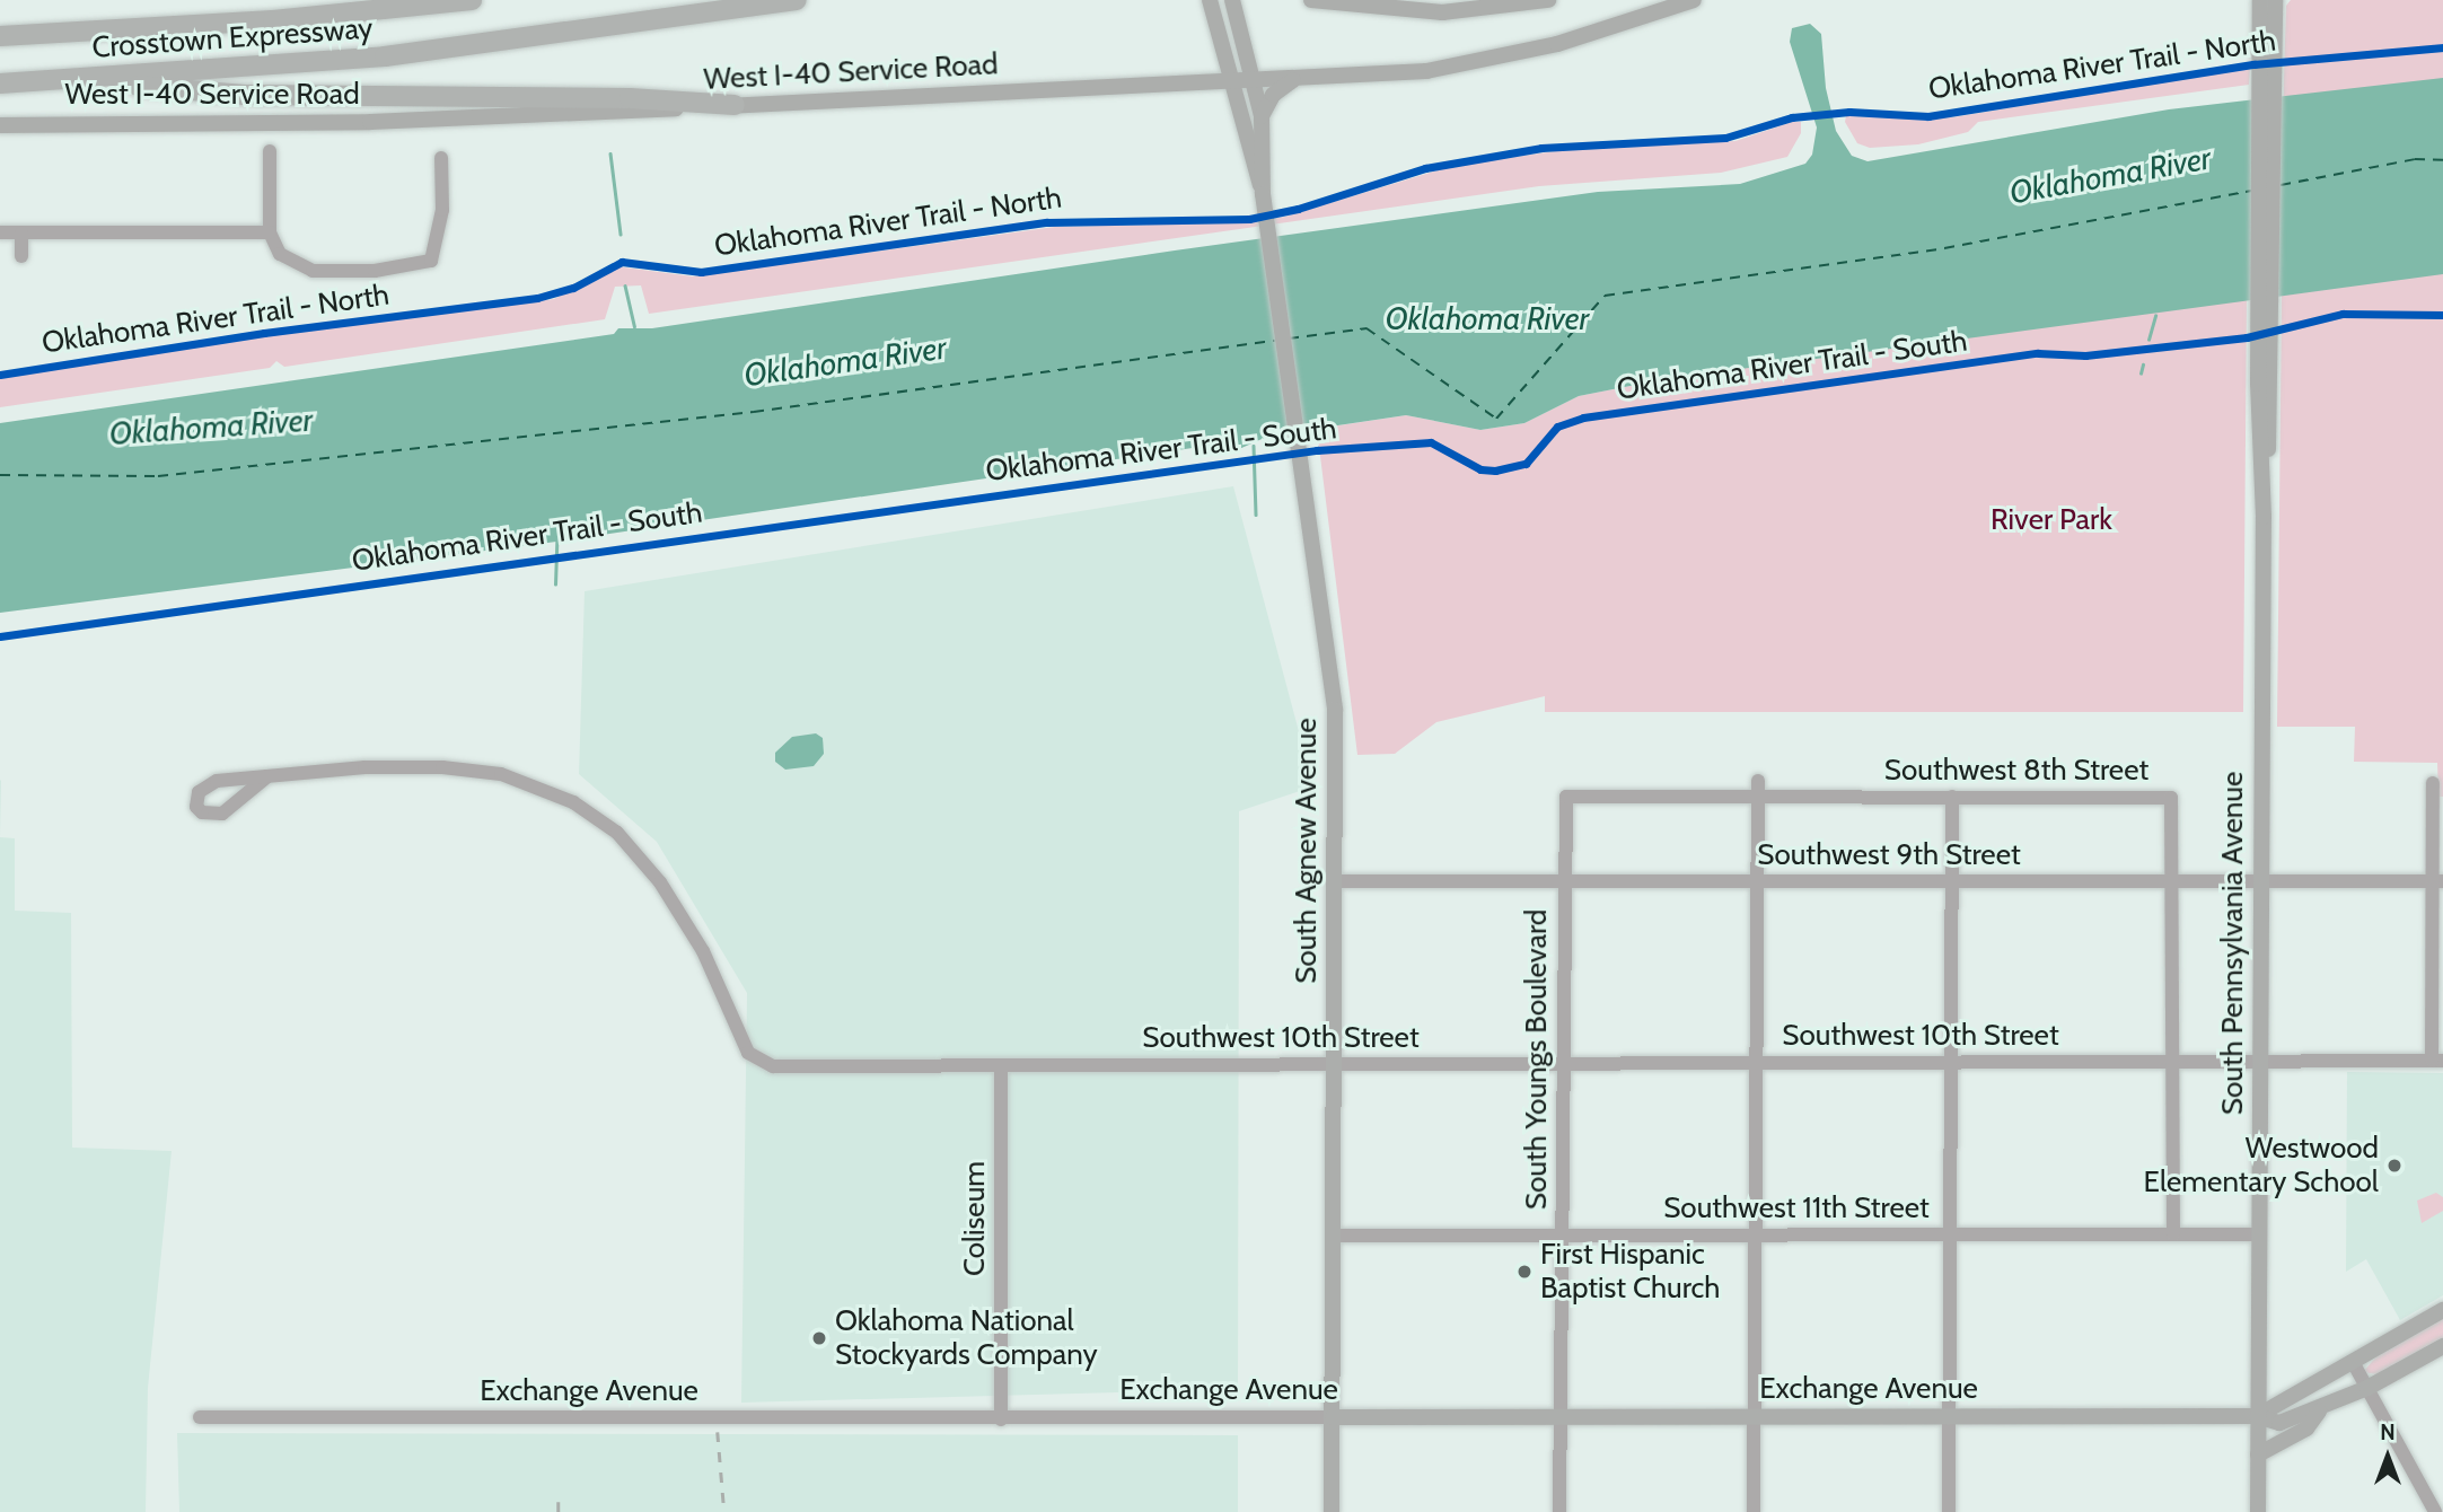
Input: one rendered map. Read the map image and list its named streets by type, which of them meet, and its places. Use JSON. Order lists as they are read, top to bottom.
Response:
{
  "streets": {
    "highway": ["Crosstown Expressway"],
    "main road": [
      "West I-40 Service Road",
      "South Agnew Avenue",
      "South Pennsylvania Avenue",
      "Exchange Avenue"
    ],
    "street": [
      "Southwest 8th Street",
      "Southwest 9th Street",
      "Southwest 10th Street",
      "South Youngs Boulevard",
      "Southwest 11th Street",
      "Coliseum"
    ],
    "cycle path": ["Oklahoma River Trail - North", "Oklahoma River Trail - South"]
  },
  "crossings": [
    ["West I-40 Service Road", "South Agnew Avenue"],
    ["Southwest 8th Street", "Southwest 9th Street"],
    ["Southwest 8th Street", "Southwest 10th Street"],
    ["Southwest 8th Street", "South Youngs Boulevard"],
    ["Southwest 8th Street", "Southwest 11th Street"],
    ["South Agnew Avenue", "Southwest 9th Street"],
    ["South Agnew Avenue", "Southwest 10th Street"],
    ["South Agnew Avenue", "Southwest 11th Street"],
    ["South Agnew Avenue", "Exchange Avenue"],
    ["Southwest 9th Street", "South Pennsylvania Avenue"],
    ["Southwest 9th Street", "South Youngs Boulevard"],
    ["South Pennsylvania Avenue", "Southwest 10th Street"],
    ["South Pennsylvania Avenue", "Southwest 11th Street"],
    ["South Pennsylvania Avenue", "Exchange Avenue"],
    ["Southwest 10th Street", "South Youngs Boulevard"],
    ["Southwest 10th Street", "Coliseum"],
    ["South Youngs Boulevard", "Southwest 11th Street"],
    ["South Youngs Boulevard", "Exchange Avenue"],
    ["Coliseum", "Exchange Avenue"]
  ],
  "water": ["Oklahoma River"],
  "parks": ["River Park"],
  "places": ["Westwood Elementary School", "First Hispanic Baptist Church", "Oklahoma National Stockyards Company"],
  "north": "top"
}
